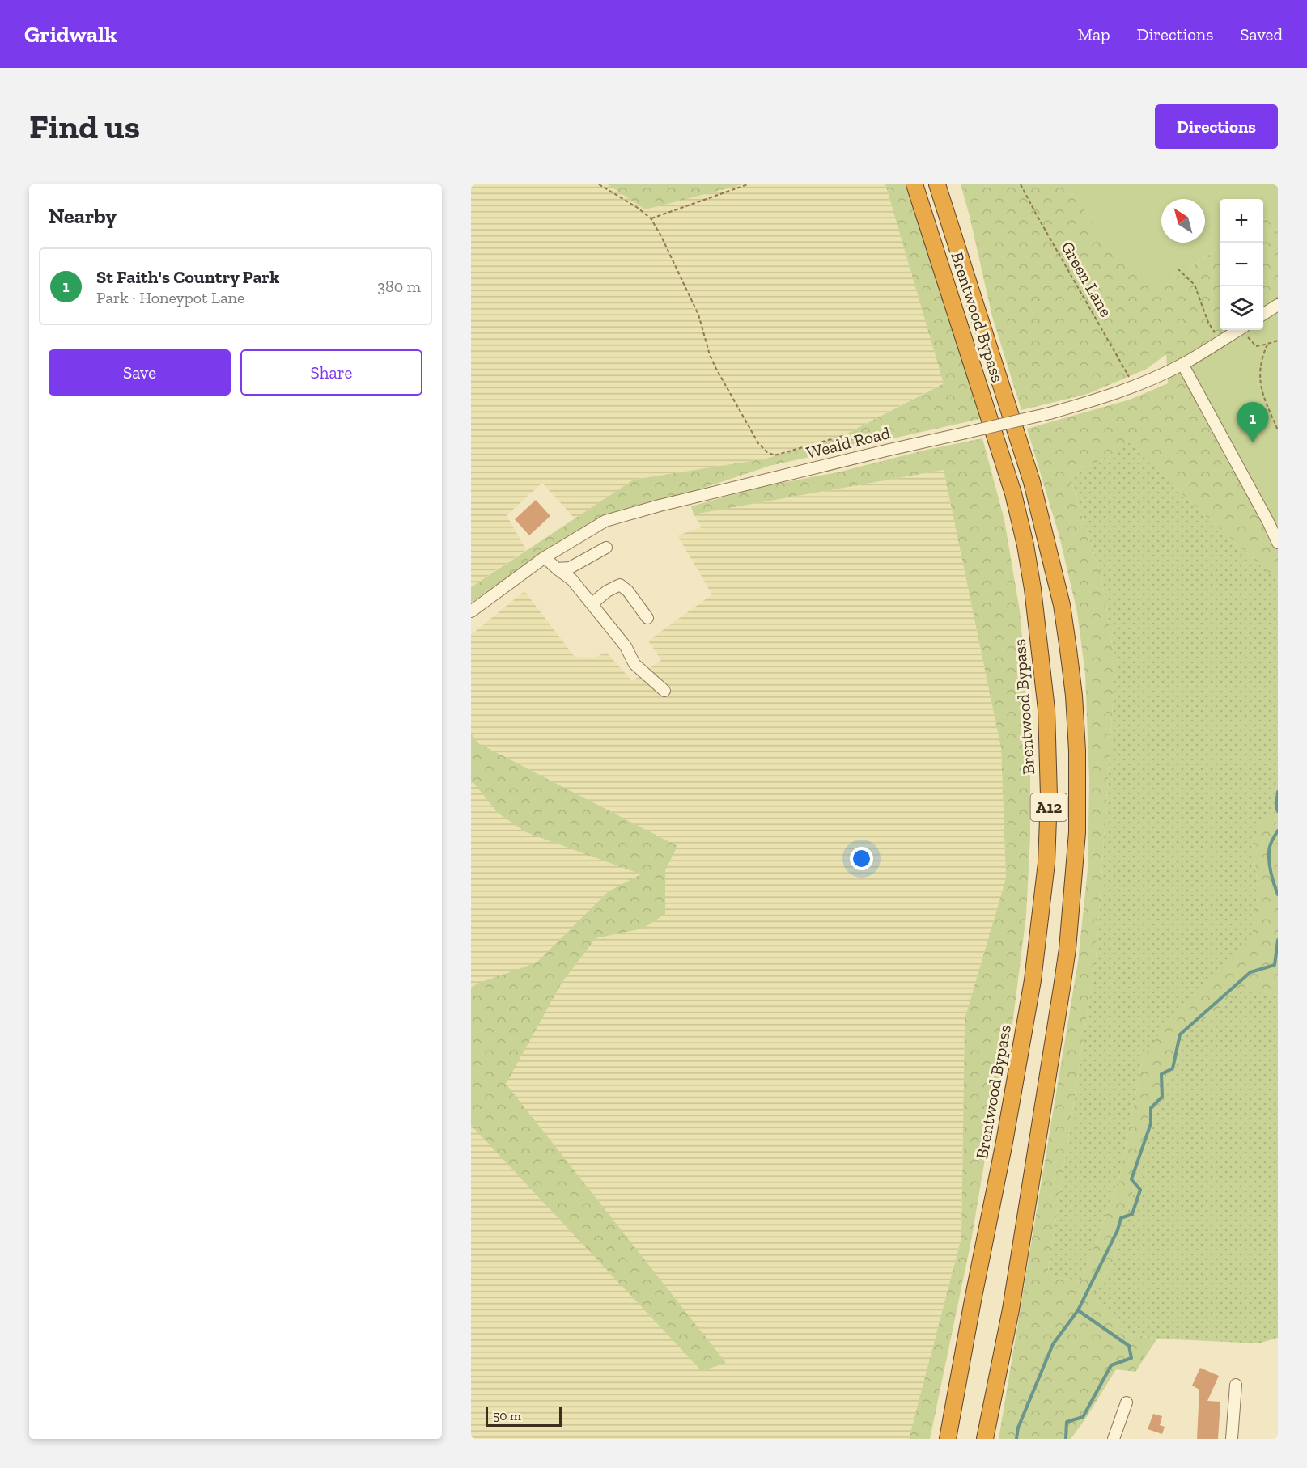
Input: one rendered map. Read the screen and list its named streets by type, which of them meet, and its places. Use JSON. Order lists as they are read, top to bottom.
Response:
{
  "streets": {
    "highway": ["Brentwood Bypass", "A12"],
    "street": ["Weald Road"],
    "path": ["Green Lane"]
  },
  "crossings": [
    ["Green Lane", "Weald Road"]
  ],
  "scale_bar": "50 m",
  "north": "top left",
  "page": {
    "header": "Gridwalk",
    "nav": ["Map", "Directions", "Saved"],
    "buttons": [
      "Directions",
      ["Save", "Share"]
    ],
    "title": "Find us",
    "heading": "Nearby",
    "map_buttons": ["+", "−"],
    "list": [
      {
        "mark": "1",
        "name": "St Faith's Country Park",
        "note": "Park · Honeypot Lane",
        "value": "380 m"
      }
    ],
    "pins": "1",
    "scale": "50 m"
  }
}
